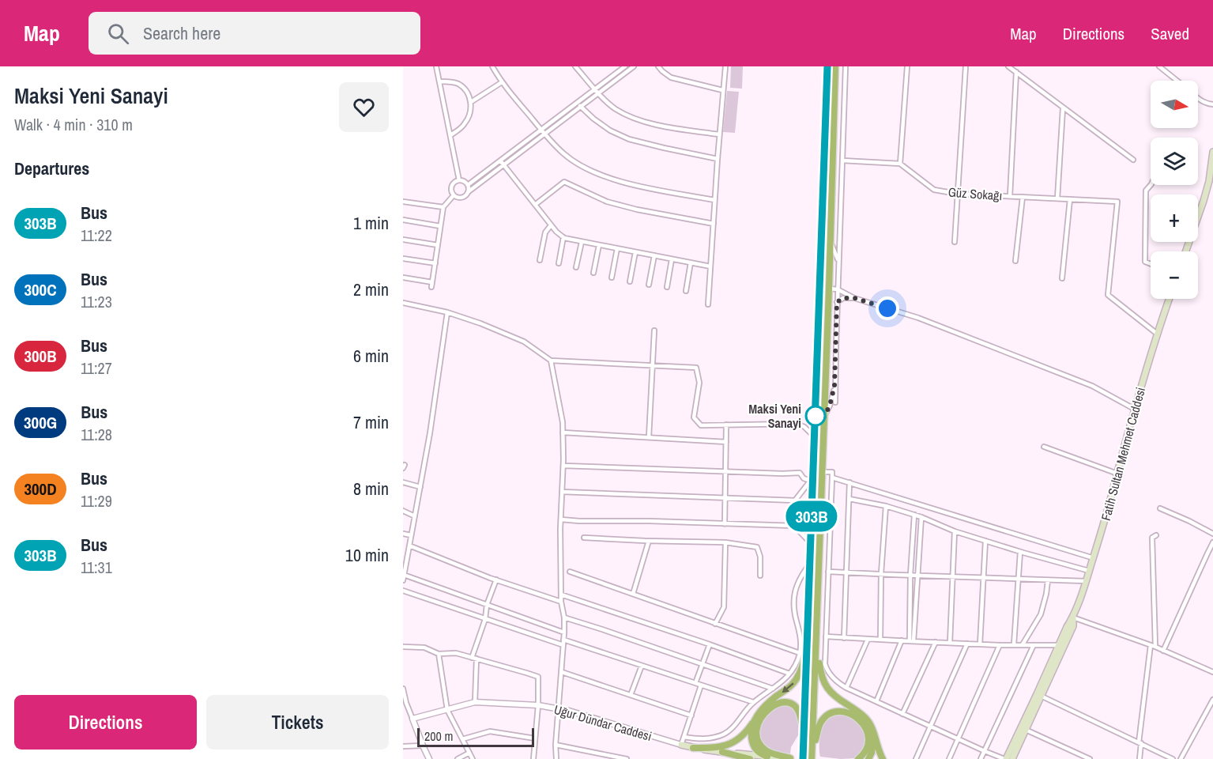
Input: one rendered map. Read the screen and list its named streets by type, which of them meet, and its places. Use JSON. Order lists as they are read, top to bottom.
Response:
{
  "streets": {
    "main road": ["Fatih Sultan Mehmet Caddesi"],
    "street": ["Güz Sokağı", "Uğur Dündar Caddesi"]
  },
  "crossings": [
    ["Güz Sokağı", "Fatih Sultan Mehmet Caddesi"]
  ],
  "places": ["Maksi Yeni Sanayi"],
  "lines": ["bus line 303B"],
  "scale_bar": "200 m",
  "north": "right",
  "page": {
    "header": "Map",
    "search": "Search here",
    "nav": ["Map", "Directions", "Saved"],
    "heading": [
      ["Maksi Yeni Sanayi", "Walk · 4 min · 310 m"],
      "Departures"
    ],
    "on_map": "303B",
    "map_buttons": ["+", "−"],
    "list": [
      {
        "mark": "303B",
        "name": "Bus",
        "note": "11:22",
        "value": "1 min"
      },
      {
        "mark": "300C",
        "name": "Bus",
        "note": "11:23",
        "value": "2 min"
      },
      {
        "mark": "300B",
        "name": "Bus",
        "note": "11:27",
        "value": "6 min"
      },
      {
        "mark": "300G",
        "name": "Bus",
        "note": "11:28",
        "value": "7 min"
      },
      {
        "mark": "300D",
        "name": "Bus",
        "note": "11:29",
        "value": "8 min"
      },
      {
        "mark": "303B",
        "name": "Bus",
        "note": "11:31",
        "value": "10 min"
      }
    ],
    "buttons": ["Directions", "Tickets"],
    "scale": "200 m"
  }
}
